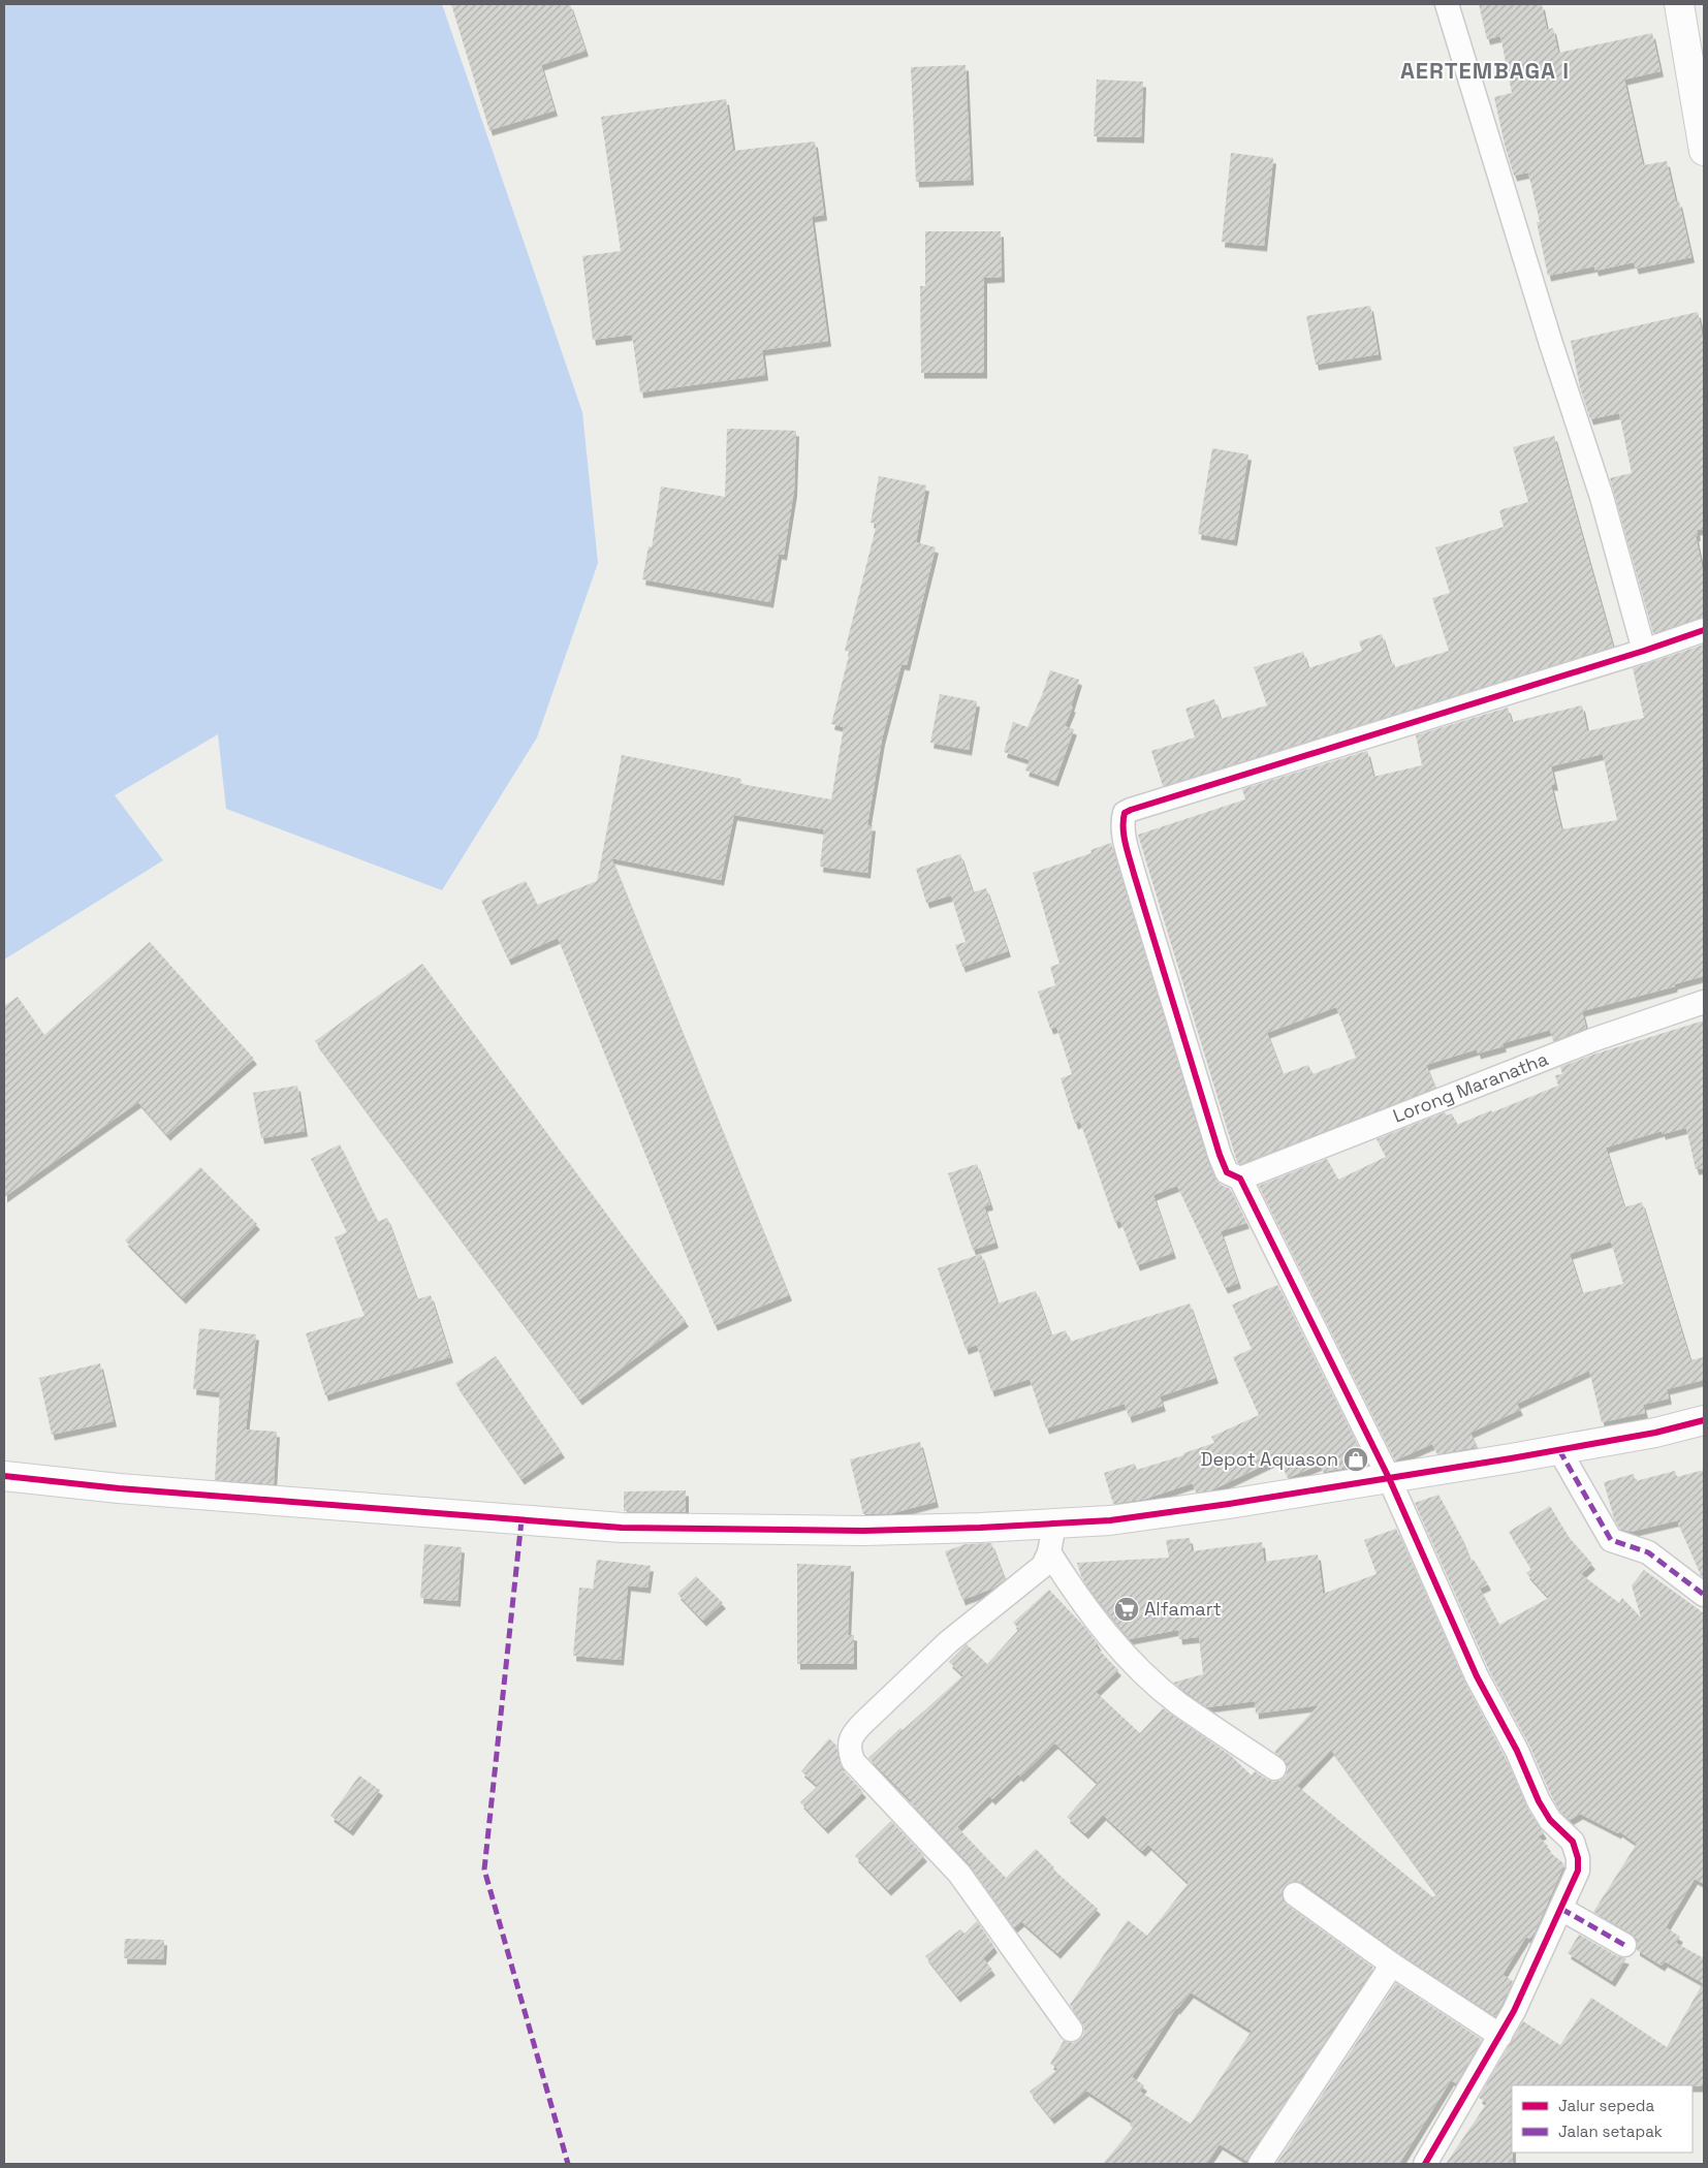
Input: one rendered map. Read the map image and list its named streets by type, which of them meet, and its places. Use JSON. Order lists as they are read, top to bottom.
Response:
{
  "streets": {
    "street": ["Lorong Maranatha"]
  },
  "districts": ["AERTEMBAGA I"],
  "places": {
    "shop": ["Depot Aquason"],
    "supermarket": ["Alfamart"]
  },
  "legend": ["Jalur sepeda", "Jalan setapak"]
}
